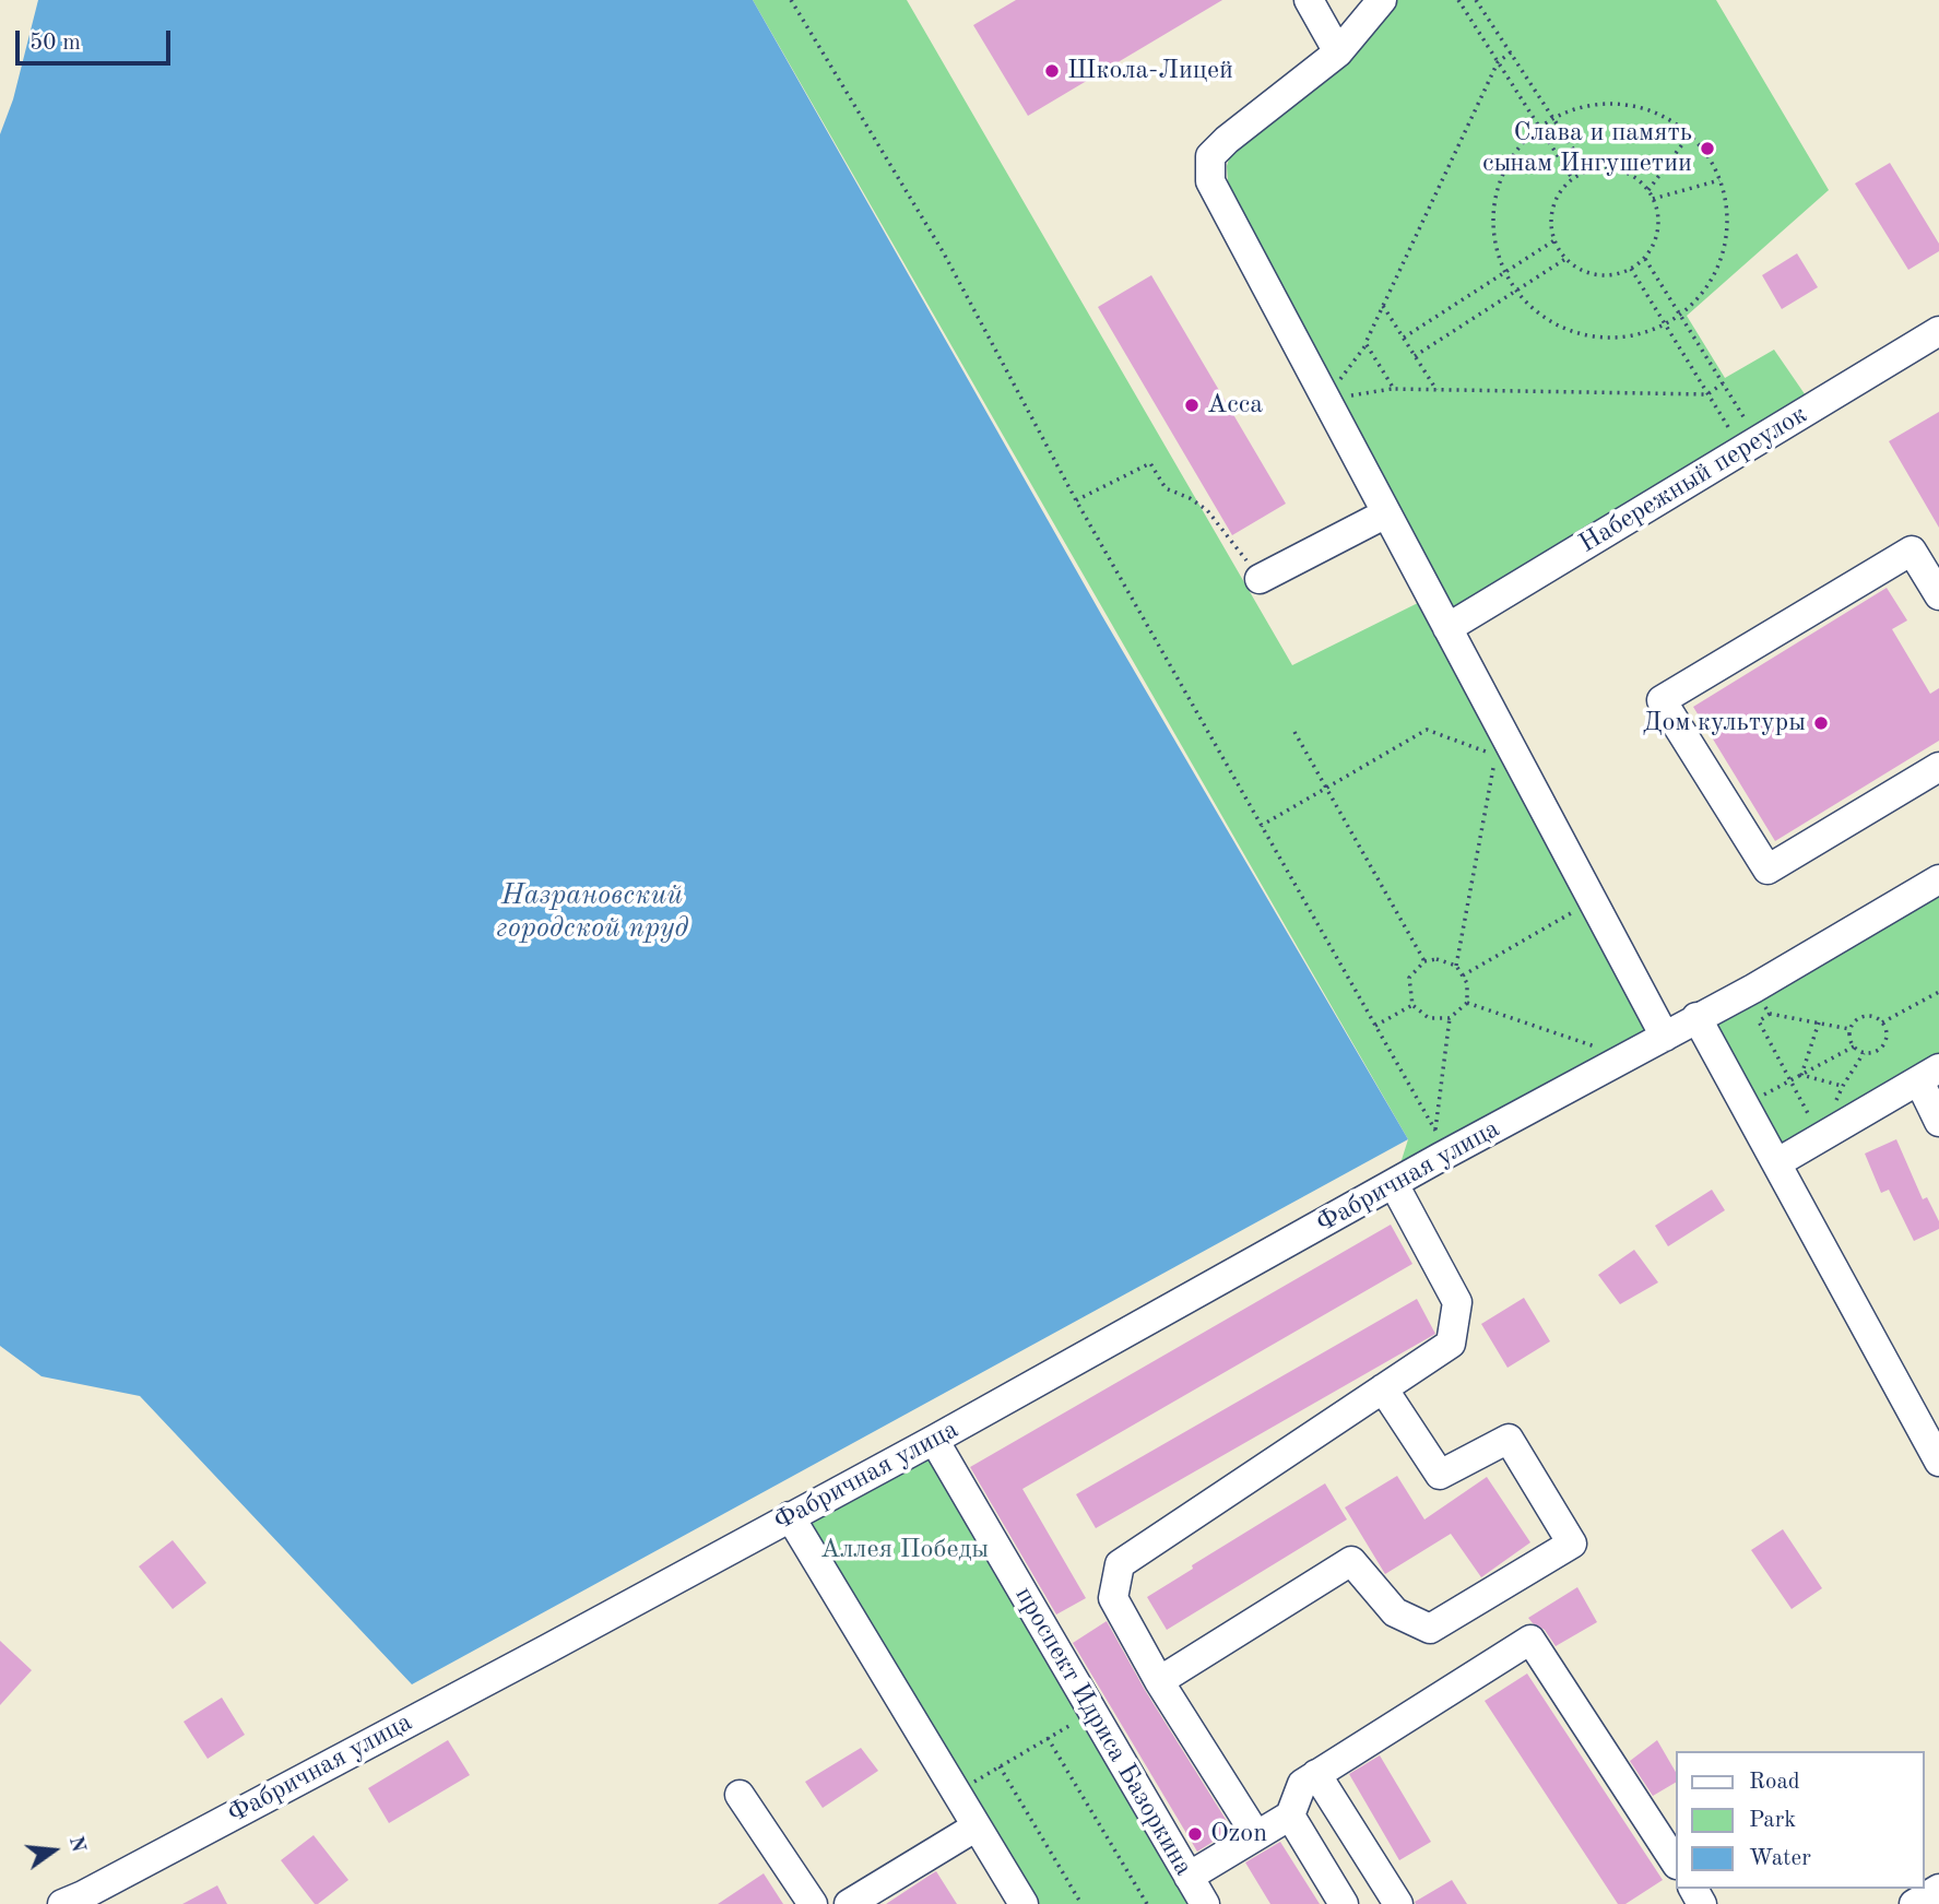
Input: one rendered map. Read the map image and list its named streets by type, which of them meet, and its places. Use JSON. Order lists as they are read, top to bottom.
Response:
{
  "streets": {
    "street": ["Набережный переулок", "Фабричная улица", "проспект Идриса Базоркина"]
  },
  "crossings": [
    ["Фабричная улица", "проспект Идриса Базоркина"]
  ],
  "water": ["Назрановский городской пруд"],
  "parks": ["Аллея Победы"],
  "places": [
    "Школа-Лицей",
    "Слава и память сынам Ингушетии",
    "Асса",
    "Дом культуры",
    "Ozon"
  ],
  "legend": ["Road", "Park", "Water"],
  "scale_bar": "50 m",
  "north": "right"
}
